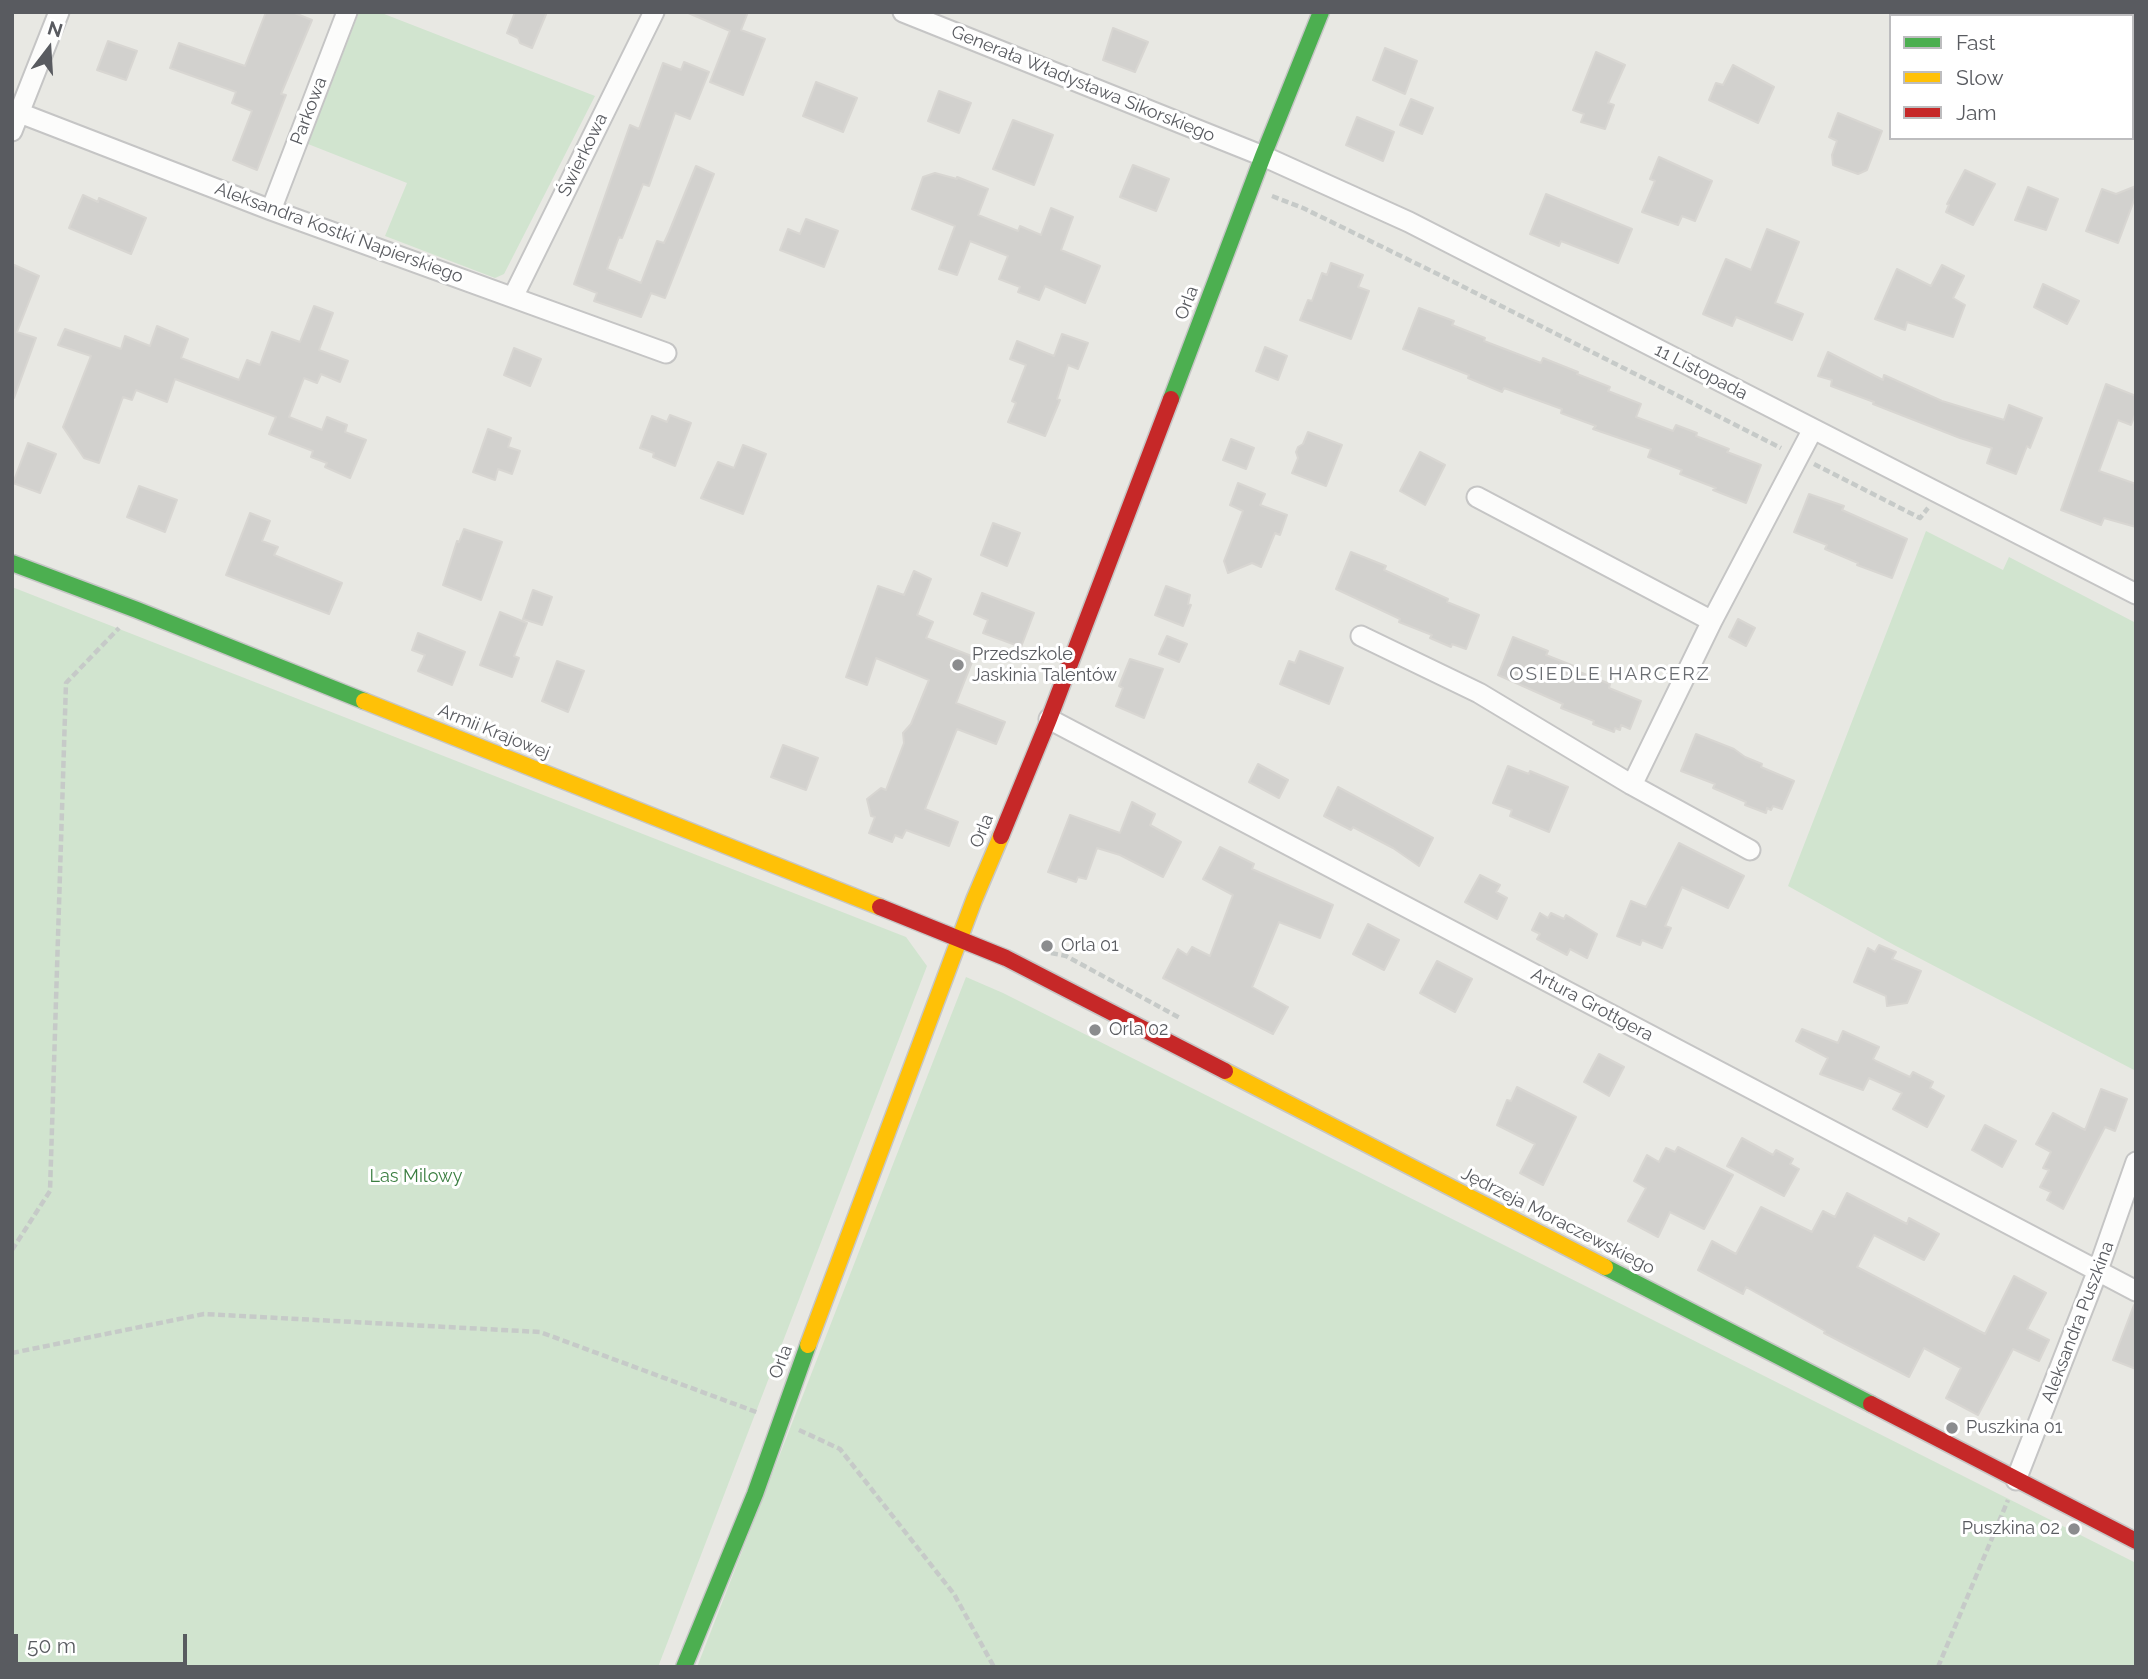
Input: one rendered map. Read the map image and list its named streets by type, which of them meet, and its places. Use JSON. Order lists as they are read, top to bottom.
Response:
{
  "streets": {
    "street": [
      "Generała Władysława Sikorskiego",
      "Parkowa",
      "Świerkowa",
      "Aleksandra Kostki Napierskiego",
      "Orla",
      "11 Listopada",
      "Armii Krajowej",
      "Artura Grottgera",
      "Jędrzeja Moraczewskiego",
      "Aleksandra Puszkina"
    ]
  },
  "crossings": [
    ["Generała Władysława Sikorskiego", "Orla"],
    ["Generała Władysława Sikorskiego", "11 Listopada"],
    ["Parkowa", "Aleksandra Kostki Napierskiego"],
    ["Świerkowa", "Aleksandra Kostki Napierskiego"],
    ["Orla", "11 Listopada"],
    ["Orla", "Armii Krajowej"],
    ["Orla", "Artura Grottgera"],
    ["Orla", "Jędrzeja Moraczewskiego"],
    ["Armii Krajowej", "Jędrzeja Moraczewskiego"],
    ["Artura Grottgera", "Aleksandra Puszkina"],
    ["Jędrzeja Moraczewskiego", "Aleksandra Puszkina"]
  ],
  "districts": ["OSIEDLE HARCERZ"],
  "parks": ["Las Milowy"],
  "places": [
    "Przedszkole Jaskinia Talentów",
    "Orla 01",
    "Orla 02",
    "Puszkina 01",
    "Puszkina 02"
  ],
  "legend": ["Fast", "Slow", "Jam"],
  "scale_bar": "50 m",
  "north": "top"
}
